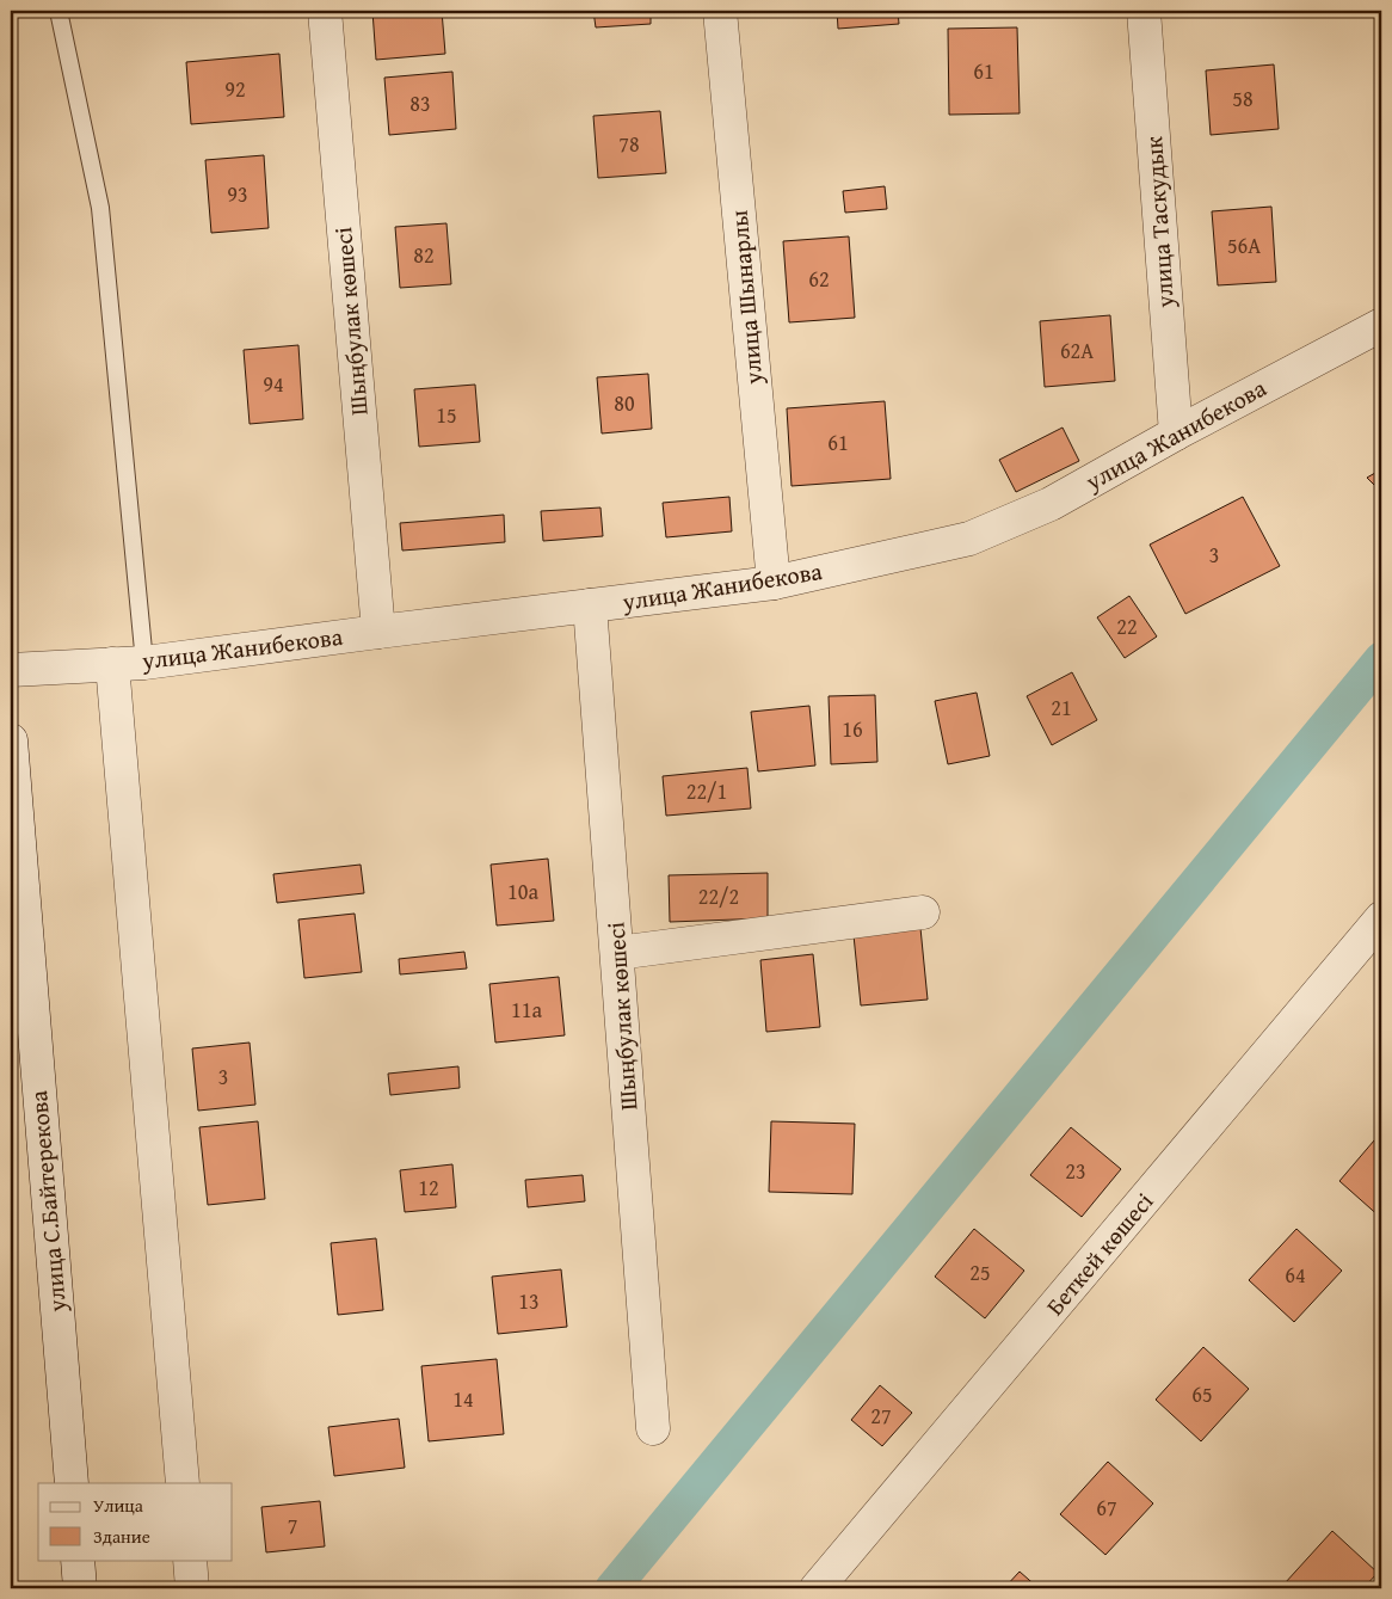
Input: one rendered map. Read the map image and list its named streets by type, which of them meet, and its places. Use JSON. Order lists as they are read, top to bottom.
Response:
{
  "streets": {
    "street": [
      "улица Таскудык",
      "улица Шынарлы",
      "Шыңбулак көшесі",
      "улица Жанибекова",
      "улица С.Байтерекова",
      "Беткей көшесі"
    ]
  },
  "crossings": [
    ["улица Таскудык", "улица Жанибекова"],
    ["улица Шынарлы", "улица Жанибекова"],
    ["Шыңбулак көшесі", "улица Жанибекова"]
  ],
  "house_numbers": [
    "61",
    "92",
    "58",
    "83",
    "78",
    "93",
    "56А",
    "82",
    "62",
    "62А",
    "94",
    "80",
    "15",
    "61",
    "3",
    "22",
    "21",
    "16",
    "22/1",
    "10а",
    "22/2",
    "11а",
    "3",
    "23",
    "12",
    "25",
    "64",
    "13",
    "65",
    "14",
    "27",
    "67",
    "7"
  ],
  "legend": ["Улица", "Здание"]
}
